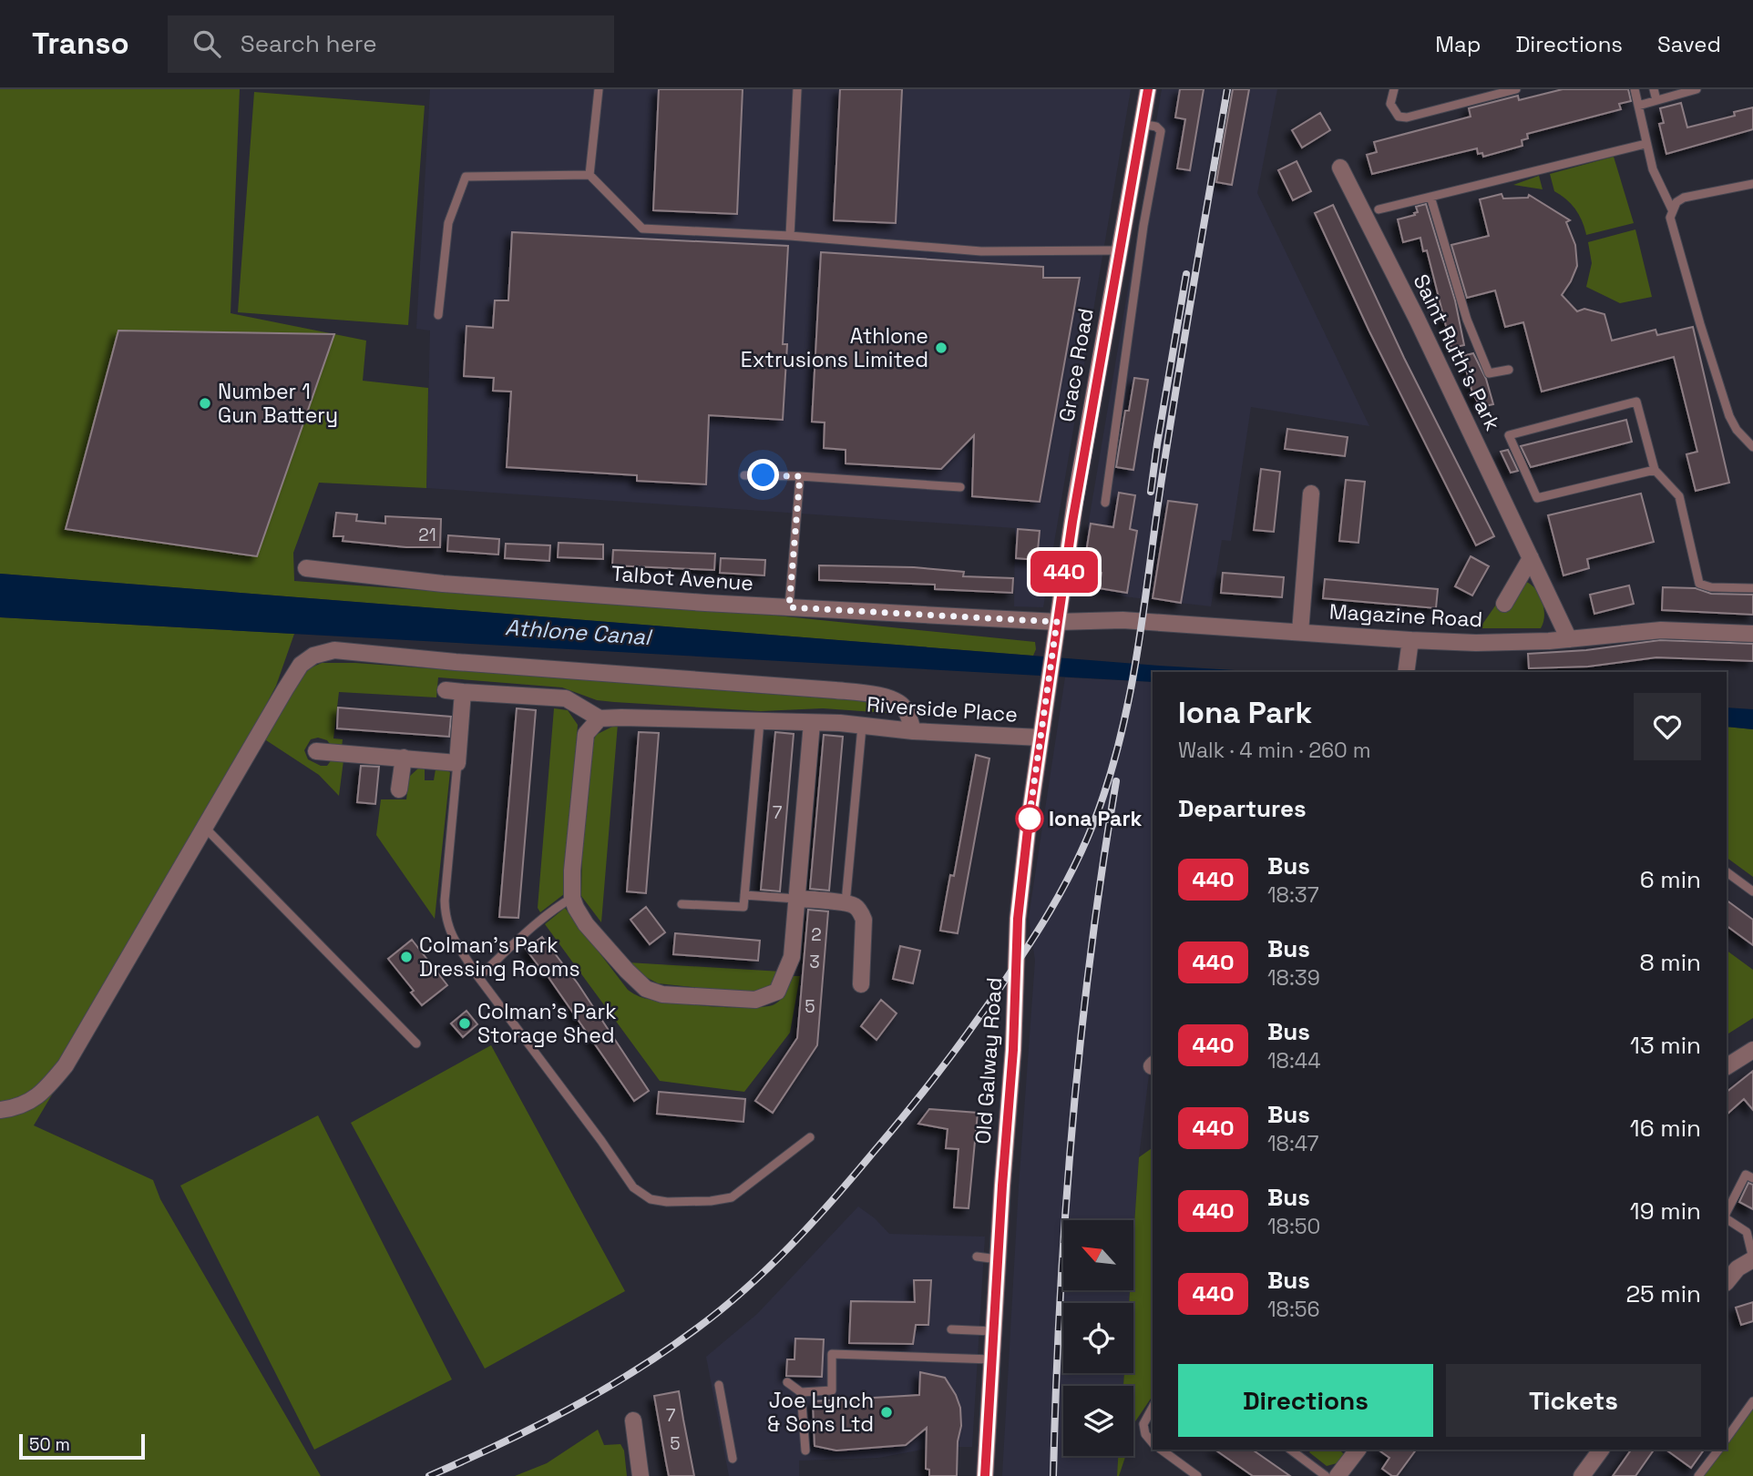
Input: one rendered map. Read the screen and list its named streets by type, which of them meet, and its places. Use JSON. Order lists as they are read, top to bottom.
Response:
{
  "streets": {
    "main road": ["Grace Road", "Old Galway Road"],
    "street": [
      "Saint Ruth's Park",
      "Talbot Avenue",
      "Magazine Road",
      "Riverside Place"
    ]
  },
  "crossings": [
    ["Saint Ruth's Park", "Magazine Road"],
    ["Grace Road", "Talbot Avenue"],
    ["Grace Road", "Magazine Road"],
    ["Grace Road", "Old Galway Road"],
    ["Talbot Avenue", "Magazine Road"],
    ["Riverside Place", "Old Galway Road"]
  ],
  "water": ["Athlone Canal"],
  "places": [
    "Athlone Extrusions Limited",
    "Number 1 Gun Battery",
    "Iona Park",
    "Colman's Park Dressing Rooms",
    "Colman's Park Storage Shed",
    "Joe Lynch & Sons Ltd"
  ],
  "lines": ["bus line 440"],
  "house_numbers": [
    "21",
    "7",
    "2",
    "3",
    "5",
    "7",
    "5"
  ],
  "scale_bar": "50 m",
  "north": "top left",
  "page": {
    "header": "Transo",
    "search": "Search here",
    "nav": ["Map", "Directions", "Saved"],
    "on_map": "440",
    "heading": [
      ["Iona Park", "Walk · 4 min · 260 m"],
      "Departures"
    ],
    "list": [
      {
        "mark": "440",
        "name": "Bus",
        "note": "18:37",
        "value": "6 min"
      },
      {
        "mark": "440",
        "name": "Bus",
        "note": "18:39",
        "value": "8 min"
      },
      {
        "mark": "440",
        "name": "Bus",
        "note": "18:44",
        "value": "13 min"
      },
      {
        "mark": "440",
        "name": "Bus",
        "note": "18:47",
        "value": "16 min"
      },
      {
        "mark": "440",
        "name": "Bus",
        "note": "18:50",
        "value": "19 min"
      },
      {
        "mark": "440",
        "name": "Bus",
        "note": "18:56",
        "value": "25 min"
      }
    ],
    "buttons": ["Directions", "Tickets"],
    "scale": "50 m"
  }
}
